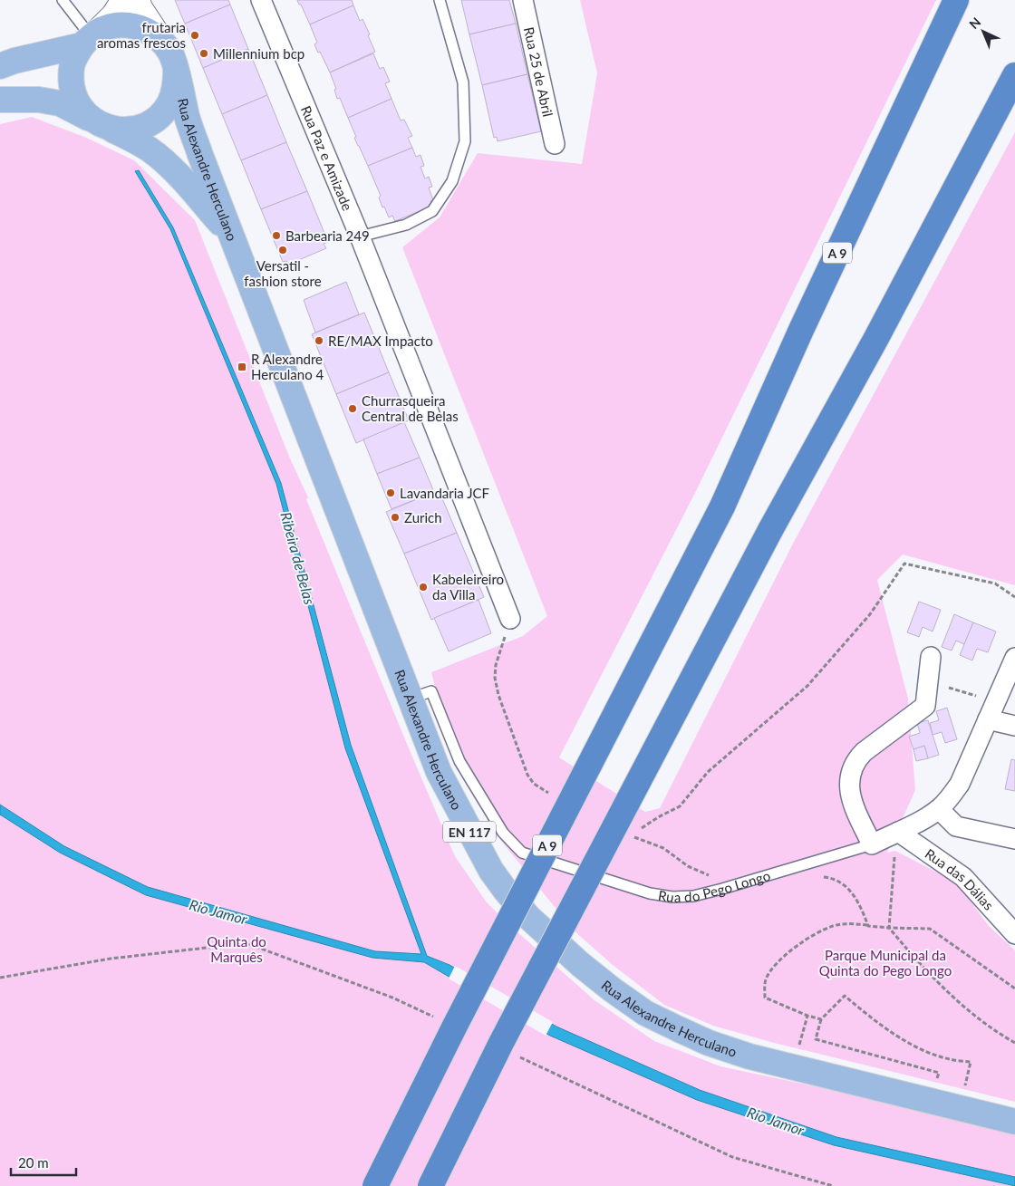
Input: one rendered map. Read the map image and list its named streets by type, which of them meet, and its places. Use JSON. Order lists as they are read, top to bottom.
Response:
{
  "streets": {
    "highway": ["A 9"],
    "main road": ["Rua Alexandre Herculano", "EN 117"],
    "street": [
      "Rua 25 de Abril",
      "Rua Paz e Amizade",
      "Rua das Dálias",
      "Rua do Pego Longo"
    ]
  },
  "crossings": [
    ["Rua Alexandre Herculano", "Rua do Pego Longo"],
    ["Rua das Dálias", "Rua do Pego Longo"]
  ],
  "water": ["Ribeira de Belas", "Rio Jamor"],
  "parks": ["Quinta do Marquês", "Parque Municipal da Quinta do Pego Longo"],
  "places": {
    "other": [
      "frutaria aromas frescos",
      "Millennium bcp",
      "Barbearia 249",
      "Versatil - fashion store",
      "RE/MAX Impacto",
      "Churrasqueira Central de Belas",
      "Lavandaria JCF",
      "Zurich",
      "Kabeleireiro da Villa"
    ],
    "transit": ["R Alexandre Herculano 4"]
  },
  "scale_bar": "20 m",
  "north": "top left"
}
